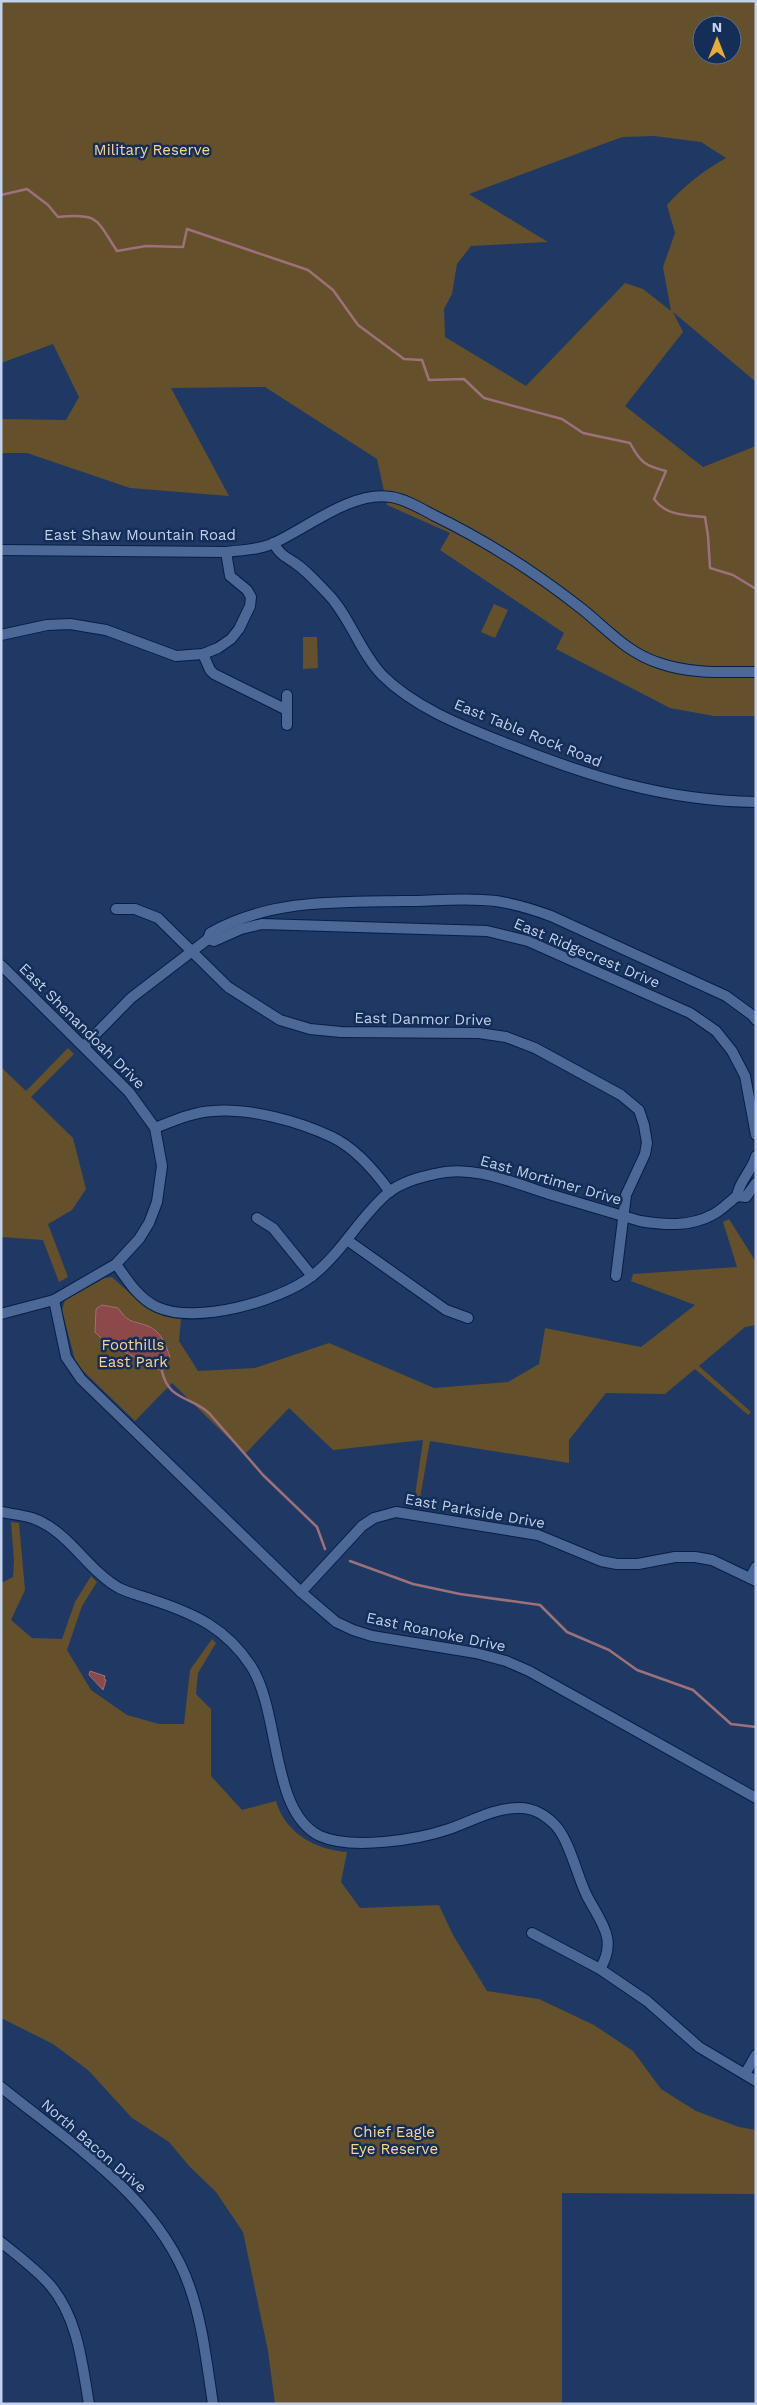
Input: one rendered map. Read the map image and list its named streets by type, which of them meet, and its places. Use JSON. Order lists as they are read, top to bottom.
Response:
{
  "streets": {
    "street": [
      "East Shaw Mountain Road",
      "East Table Rock Road",
      "East Ridgecrest Drive",
      "East Danmor Drive",
      "East Shenandoah Drive",
      "East Mortimer Drive",
      "East Parkside Drive",
      "East Roanoke Drive",
      "North Bacon Drive"
    ]
  },
  "crossings": [
    ["East Shaw Mountain Road", "East Table Rock Road"],
    ["East Ridgecrest Drive", "East Danmor Drive"],
    ["East Ridgecrest Drive", "East Shenandoah Drive"],
    ["East Danmor Drive", "East Mortimer Drive"],
    ["East Shenandoah Drive", "East Mortimer Drive"],
    ["East Shenandoah Drive", "East Roanoke Drive"],
    ["East Parkside Drive", "East Roanoke Drive"]
  ],
  "parks": ["Military Reserve", "Foothills East Park", "Chief Eagle Eye Reserve"],
  "north": "top"
}
